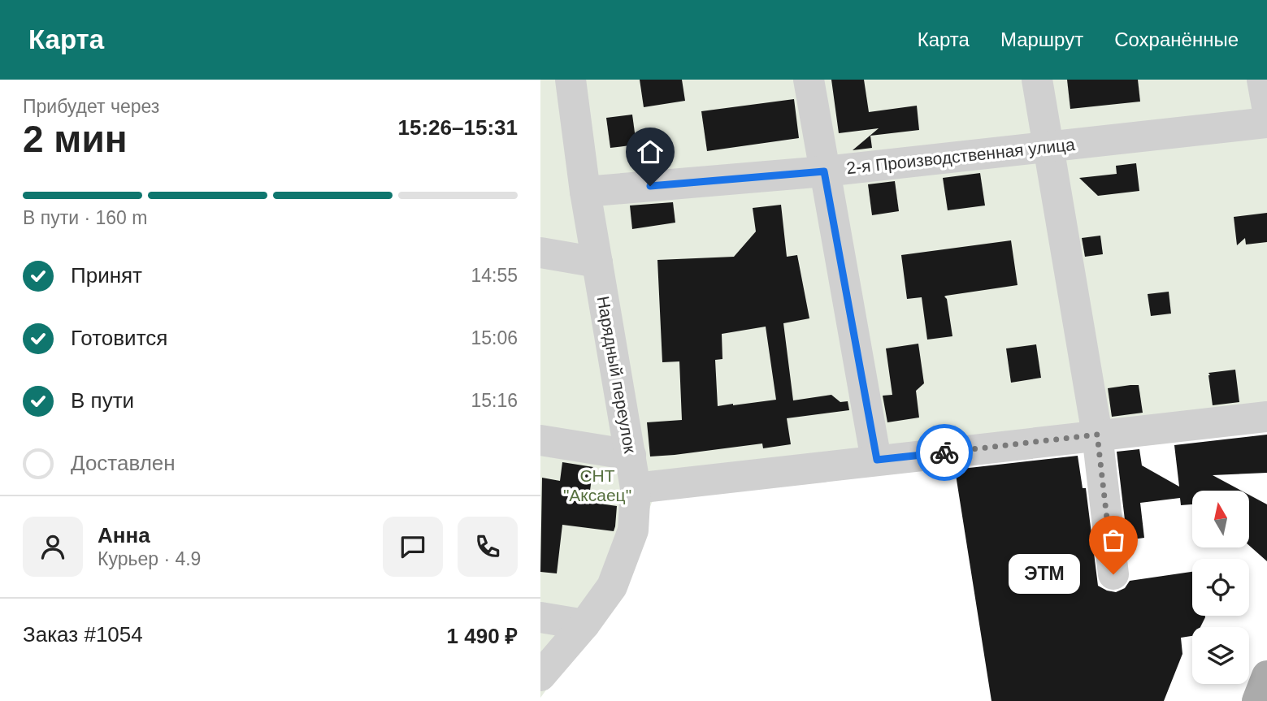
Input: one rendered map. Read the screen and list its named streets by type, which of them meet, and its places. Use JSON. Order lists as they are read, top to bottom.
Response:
{
  "streets": {
    "street": ["2-я Производственная улица", "Нарядный переулок"]
  },
  "crossings": [
    ["2-я Производственная улица", "Нарядный переулок"]
  ],
  "parks": ["СНТ \"Аксаец\""],
  "places": ["ЭТМ"],
  "north": "top",
  "page": {
    "header": "Карта",
    "nav": ["Карта", "Маршрут", "Сохранённые"],
    "heading": ["2 мин", "Прибудет через", "15:26–15:31"],
    "panel": [
      "Анна",
      "Курьер · 4.9",
      "Заказ #1054",
      "1 490 ₽"
    ],
    "bar": "В пути · 160 m",
    "list": [
      ["Принят", "14:55"],
      ["Готовится", "15:06"],
      ["В пути", "15:16"],
      "Доставлен"
    ],
    "bubble": "ЭТМ"
  }
}
